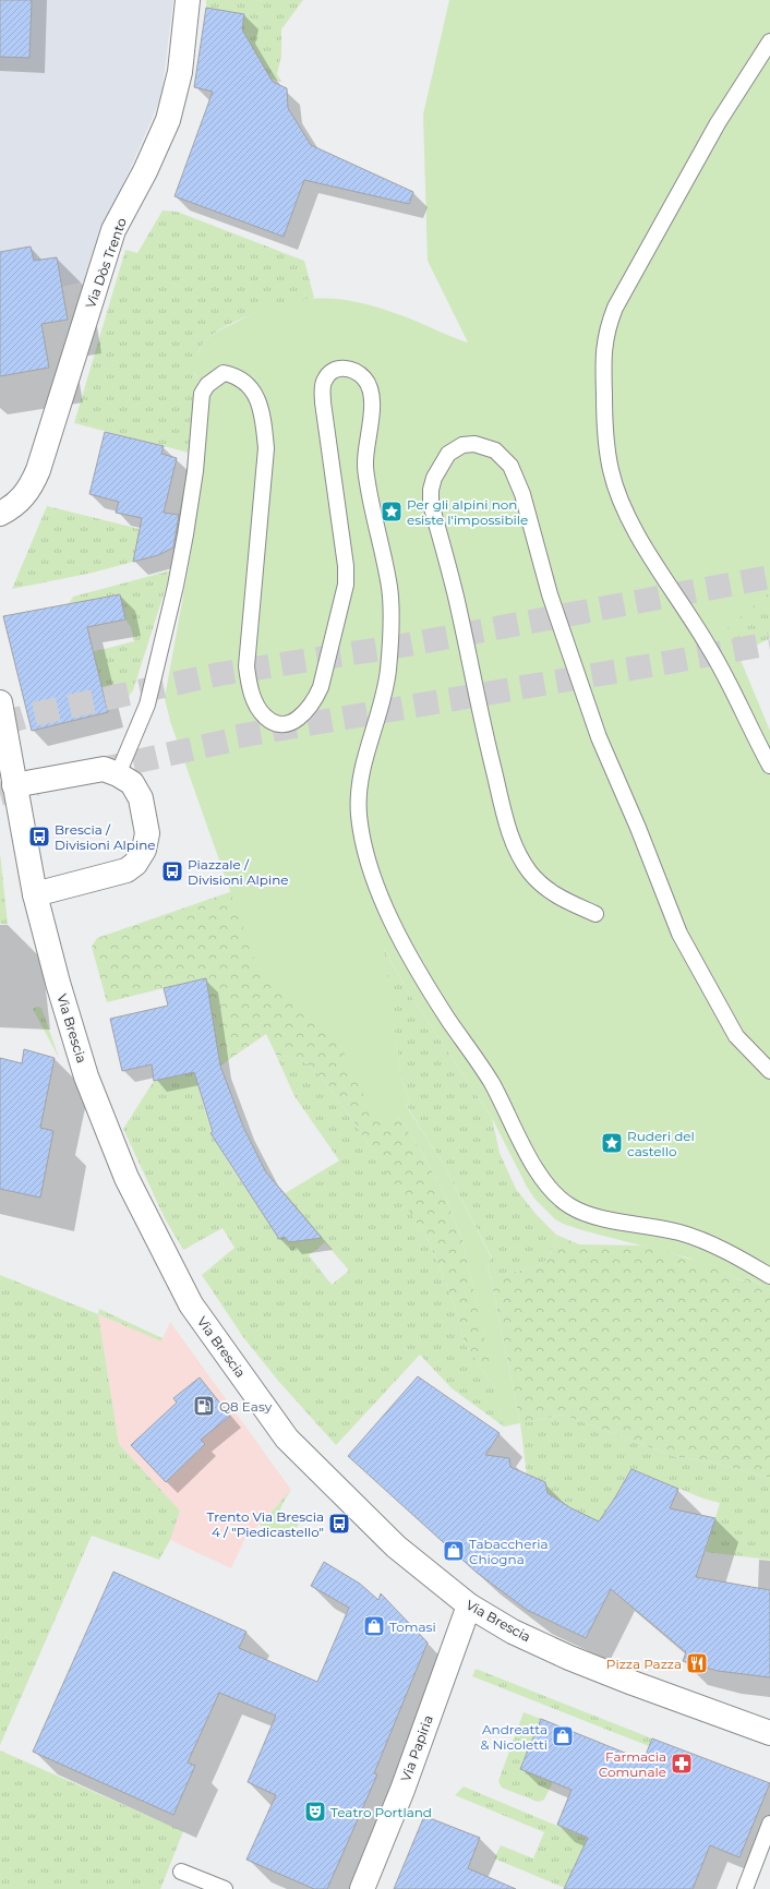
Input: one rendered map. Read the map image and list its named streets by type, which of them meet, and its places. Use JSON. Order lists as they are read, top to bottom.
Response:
{
  "streets": {
    "street": ["Via Dòs Trento", "Via Brescia", "Via Papiria"]
  },
  "crossings": [
    ["Via Brescia", "Via Papiria"]
  ],
  "places": {
    "place": ["Per gli alpini non esiste l'impossibile", "Ruderi del castello"],
    "bus stop": ["Brescia / Divisioni Alpine", "Piazzale / Divisioni Alpine", "Trento Via Brescia 4 / \"Piedicastello\""],
    "fuel station": ["Q8 Easy"],
    "shop": ["Tabaccheria Chiogna", "Tomasi", "Andreatta & Nicoletti"],
    "restaurant": ["Pizza Pazza"],
    "pharmacy": ["Farmacia Comunale"],
    "theatre": ["Teatro Portland"]
  }
}
